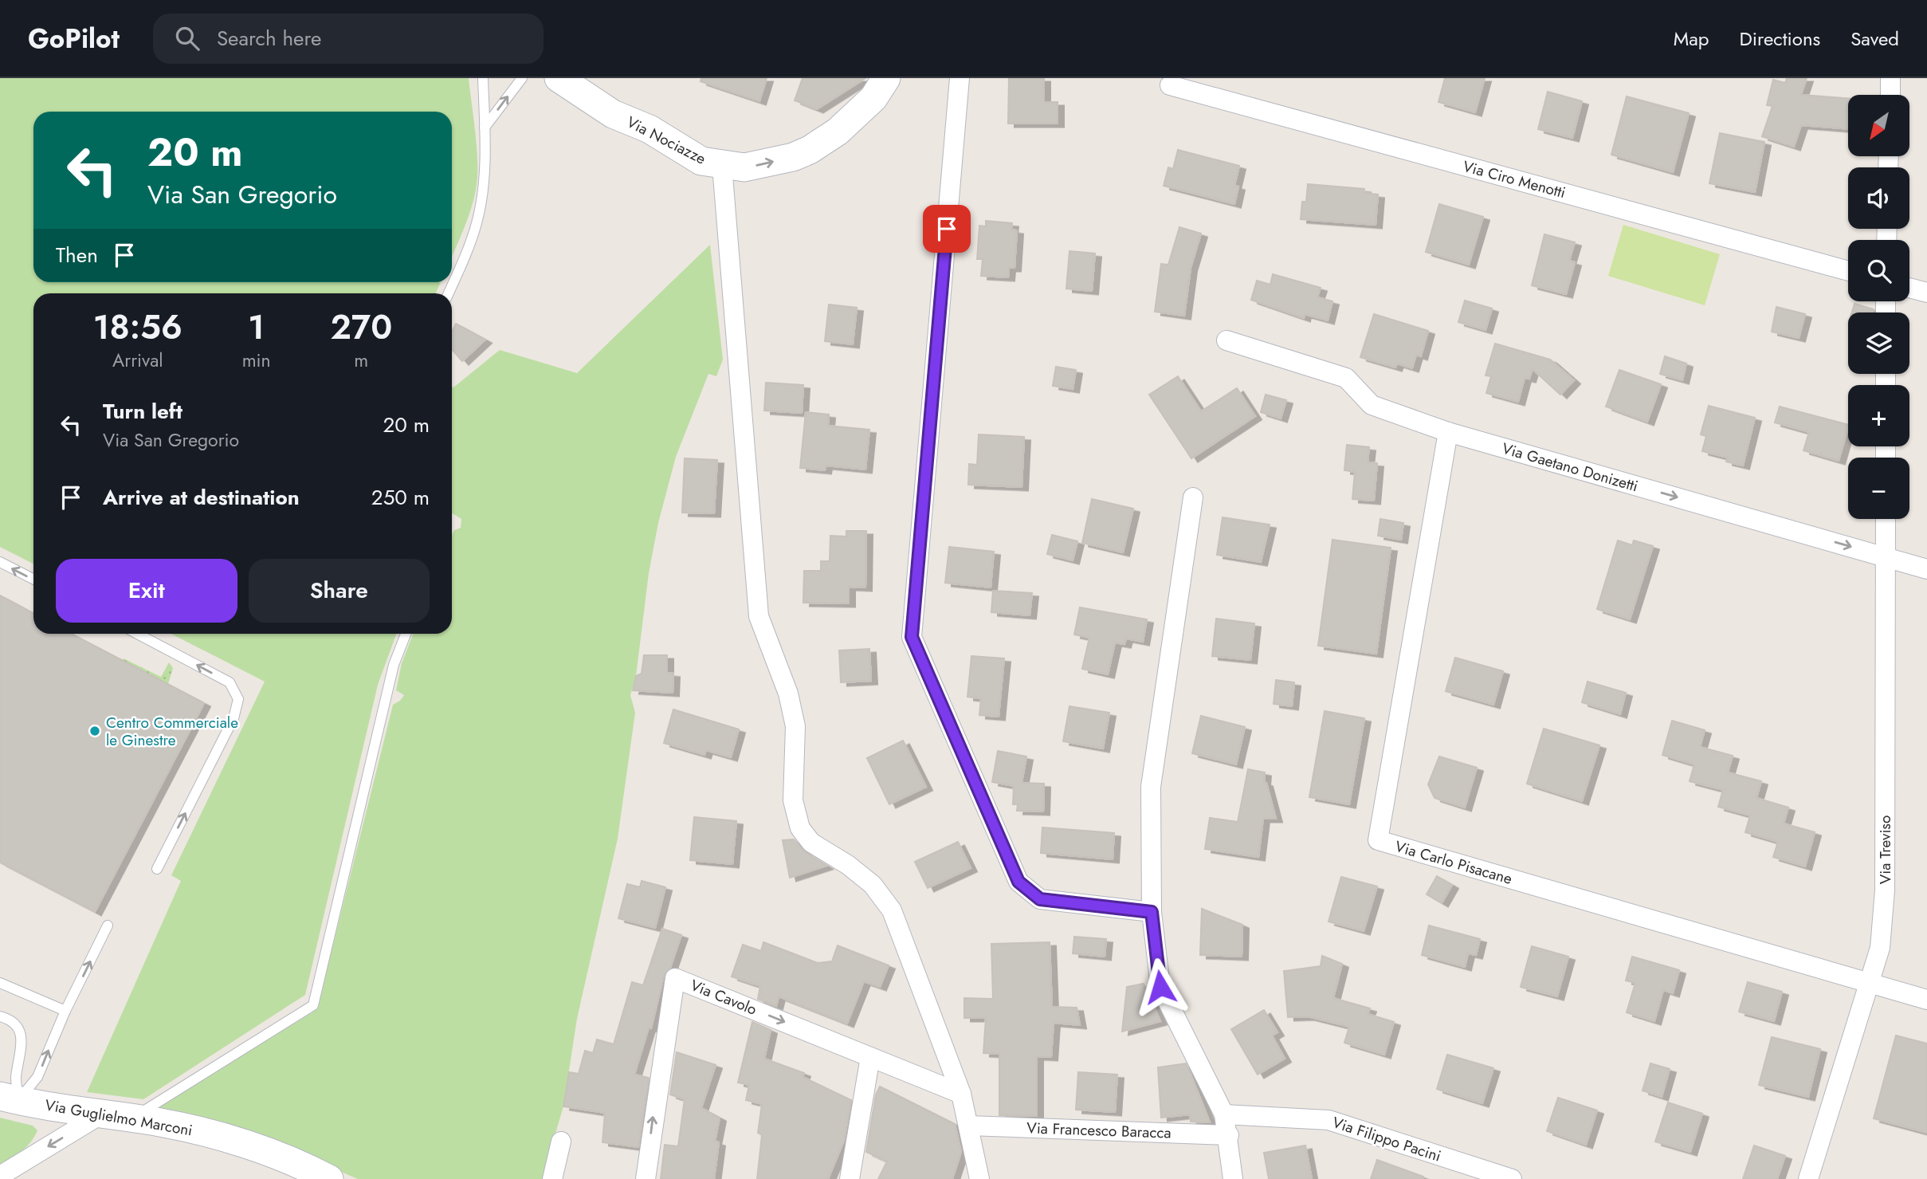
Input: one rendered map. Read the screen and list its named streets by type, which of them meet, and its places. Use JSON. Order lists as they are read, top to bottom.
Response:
{
  "streets": {
    "street": [
      "Via Nociazze",
      "Via Ciro Menotti",
      "Via Gaetano Donizetti",
      "Via Treviso",
      "Via Carlo Pisacane",
      "Via Cavolo",
      "Via Guglielmo Marconi",
      "Via Francesco Baracca",
      "Via Filippo Pacini"
    ]
  },
  "crossings": [
    ["Via Gaetano Donizetti", "Via Treviso"],
    ["Via Gaetano Donizetti", "Via Carlo Pisacane"],
    ["Via Treviso", "Via Carlo Pisacane"]
  ],
  "one_way": ["Via Nociazze", "Via Gaetano Donizetti"],
  "places": ["Centro Commerciale le Ginestre"],
  "north": "bottom left",
  "page": {
    "header": "GoPilot",
    "search": "Search here",
    "nav": ["Map", "Directions", "Saved"],
    "map_buttons": ["+", "−"],
    "turn": ["20 m", "Via San Gregorio"],
    "then": "Then",
    "eta": [
      "18:56",
      "Arrival",
      "1",
      "min",
      "270",
      "m"
    ],
    "list": [
      {
        "name": "Turn left",
        "note": "Via San Gregorio",
        "value": "20 m"
      },
      {
        "name": "Arrive at destination",
        "value": "250 m"
      }
    ],
    "buttons": ["Exit", "Share"]
  }
}
